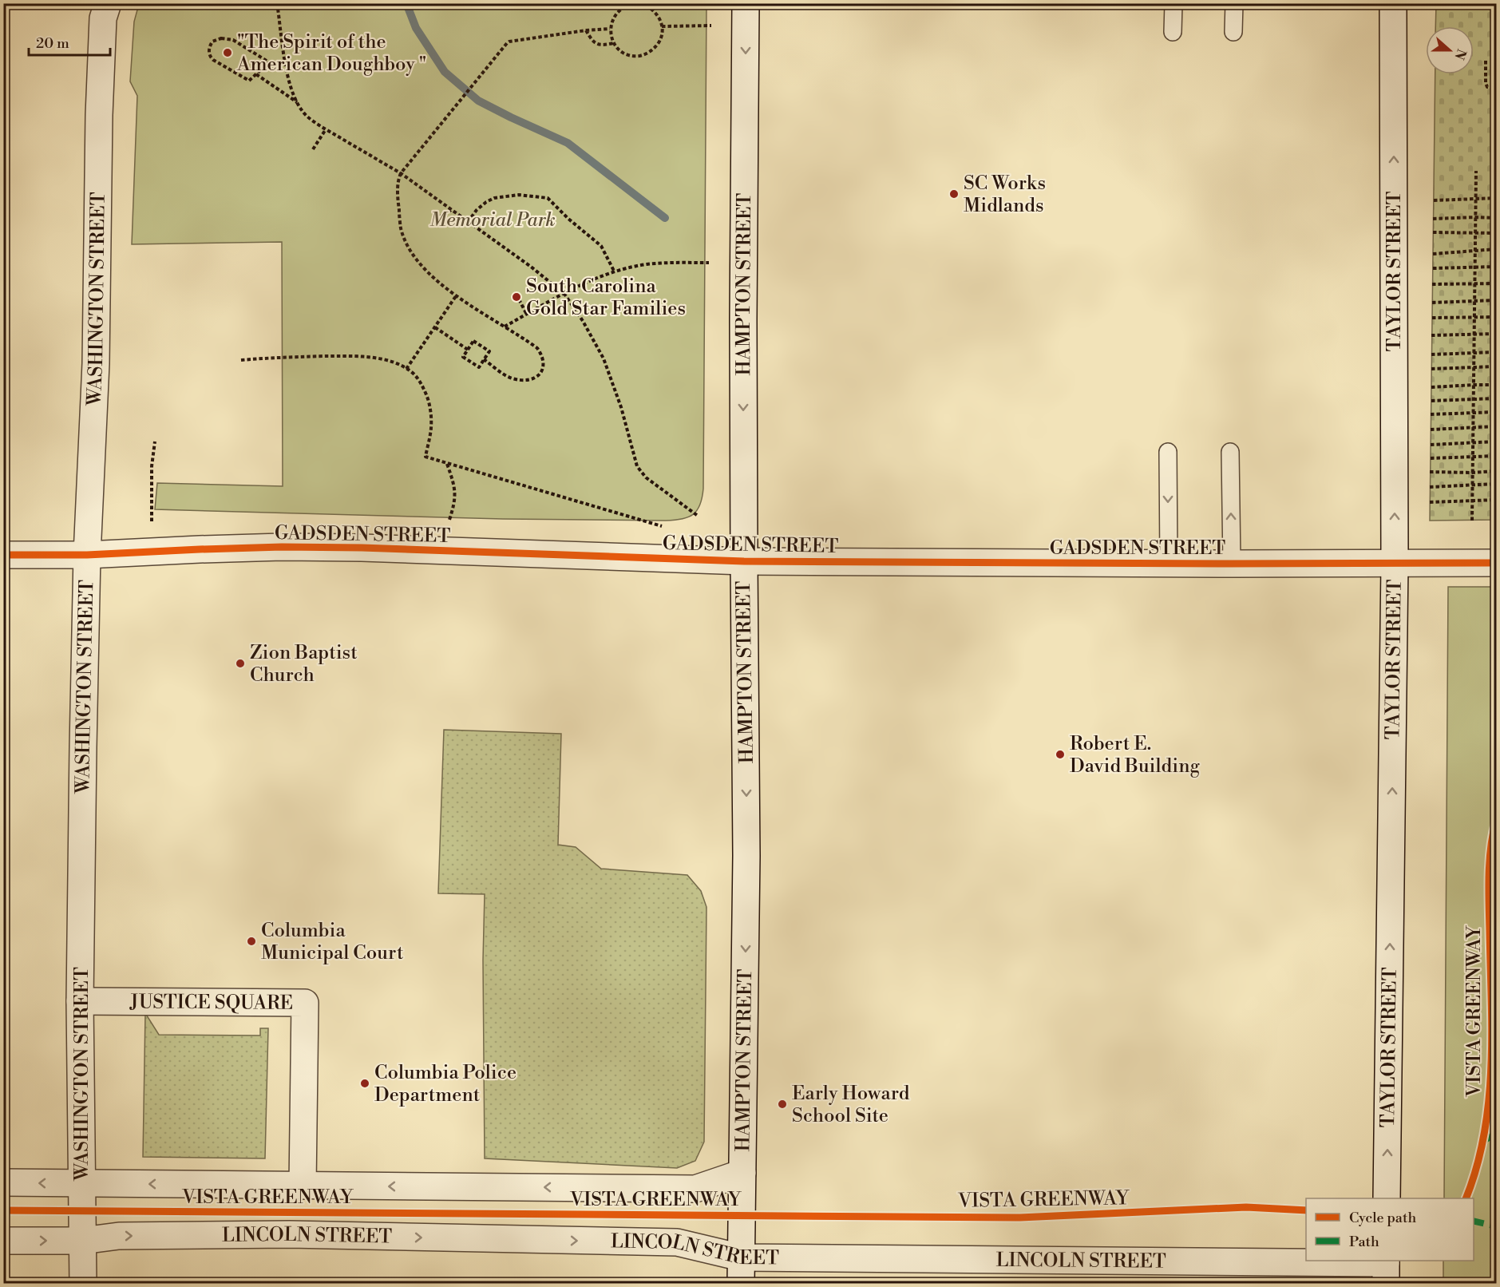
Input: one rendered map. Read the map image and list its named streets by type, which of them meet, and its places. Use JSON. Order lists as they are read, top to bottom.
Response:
{
  "streets": {
    "street": [
      "TAYLOR STREET",
      "HAMPTON STREET",
      "WASHINGTON STREET",
      "GADSDEN STREET",
      "JUSTICE SQUARE",
      "LINCOLN STREET"
    ],
    "cycle path": ["VISTA GREENWAY"]
  },
  "crossings": [
    ["TAYLOR STREET", "GADSDEN STREET"],
    ["HAMPTON STREET", "GADSDEN STREET"],
    ["HAMPTON STREET", "LINCOLN STREET"],
    ["WASHINGTON STREET", "GADSDEN STREET"],
    ["WASHINGTON STREET", "JUSTICE SQUARE"],
    ["WASHINGTON STREET", "LINCOLN STREET"]
  ],
  "one_way": ["TAYLOR STREET", "HAMPTON STREET"],
  "parks": ["Memorial Park"],
  "places": [
    "\"The Spirit of the American Doughboy \"",
    "SC Works Midlands",
    "South Carolina Gold Star Families",
    "Zion Baptist Church",
    "Robert E. David Building",
    "Columbia Municipal Court",
    "Columbia Police Department",
    "Early Howard School Site"
  ],
  "legend": ["Cycle path", "Path"],
  "scale_bar": "20 m",
  "north": "right"
}
